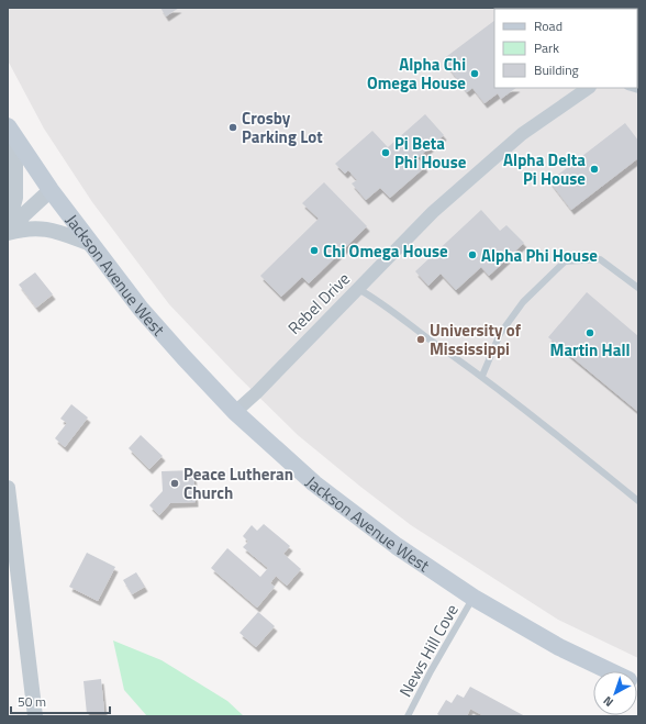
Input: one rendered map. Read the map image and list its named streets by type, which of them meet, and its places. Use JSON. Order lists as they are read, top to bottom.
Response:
{
  "streets": {
    "main road": ["Jackson Avenue West"],
    "street": ["Rebel Drive"],
    "lane": ["News Hill Cove"]
  },
  "crossings": [
    ["Jackson Avenue West", "Rebel Drive"],
    ["Jackson Avenue West", "News Hill Cove"]
  ],
  "places": [
    "Alpha Chi Omega House",
    "Crosby Parking Lot",
    "Pi Beta Phi House",
    "Alpha Delta Pi House",
    "Chi Omega House",
    "Alpha Phi House",
    "Martin Hall",
    "University of Mississippi",
    "Peace Lutheran Church"
  ],
  "legend": ["Road", "Park", "Building"],
  "scale_bar": "50 m",
  "north": "bottom left"
}
